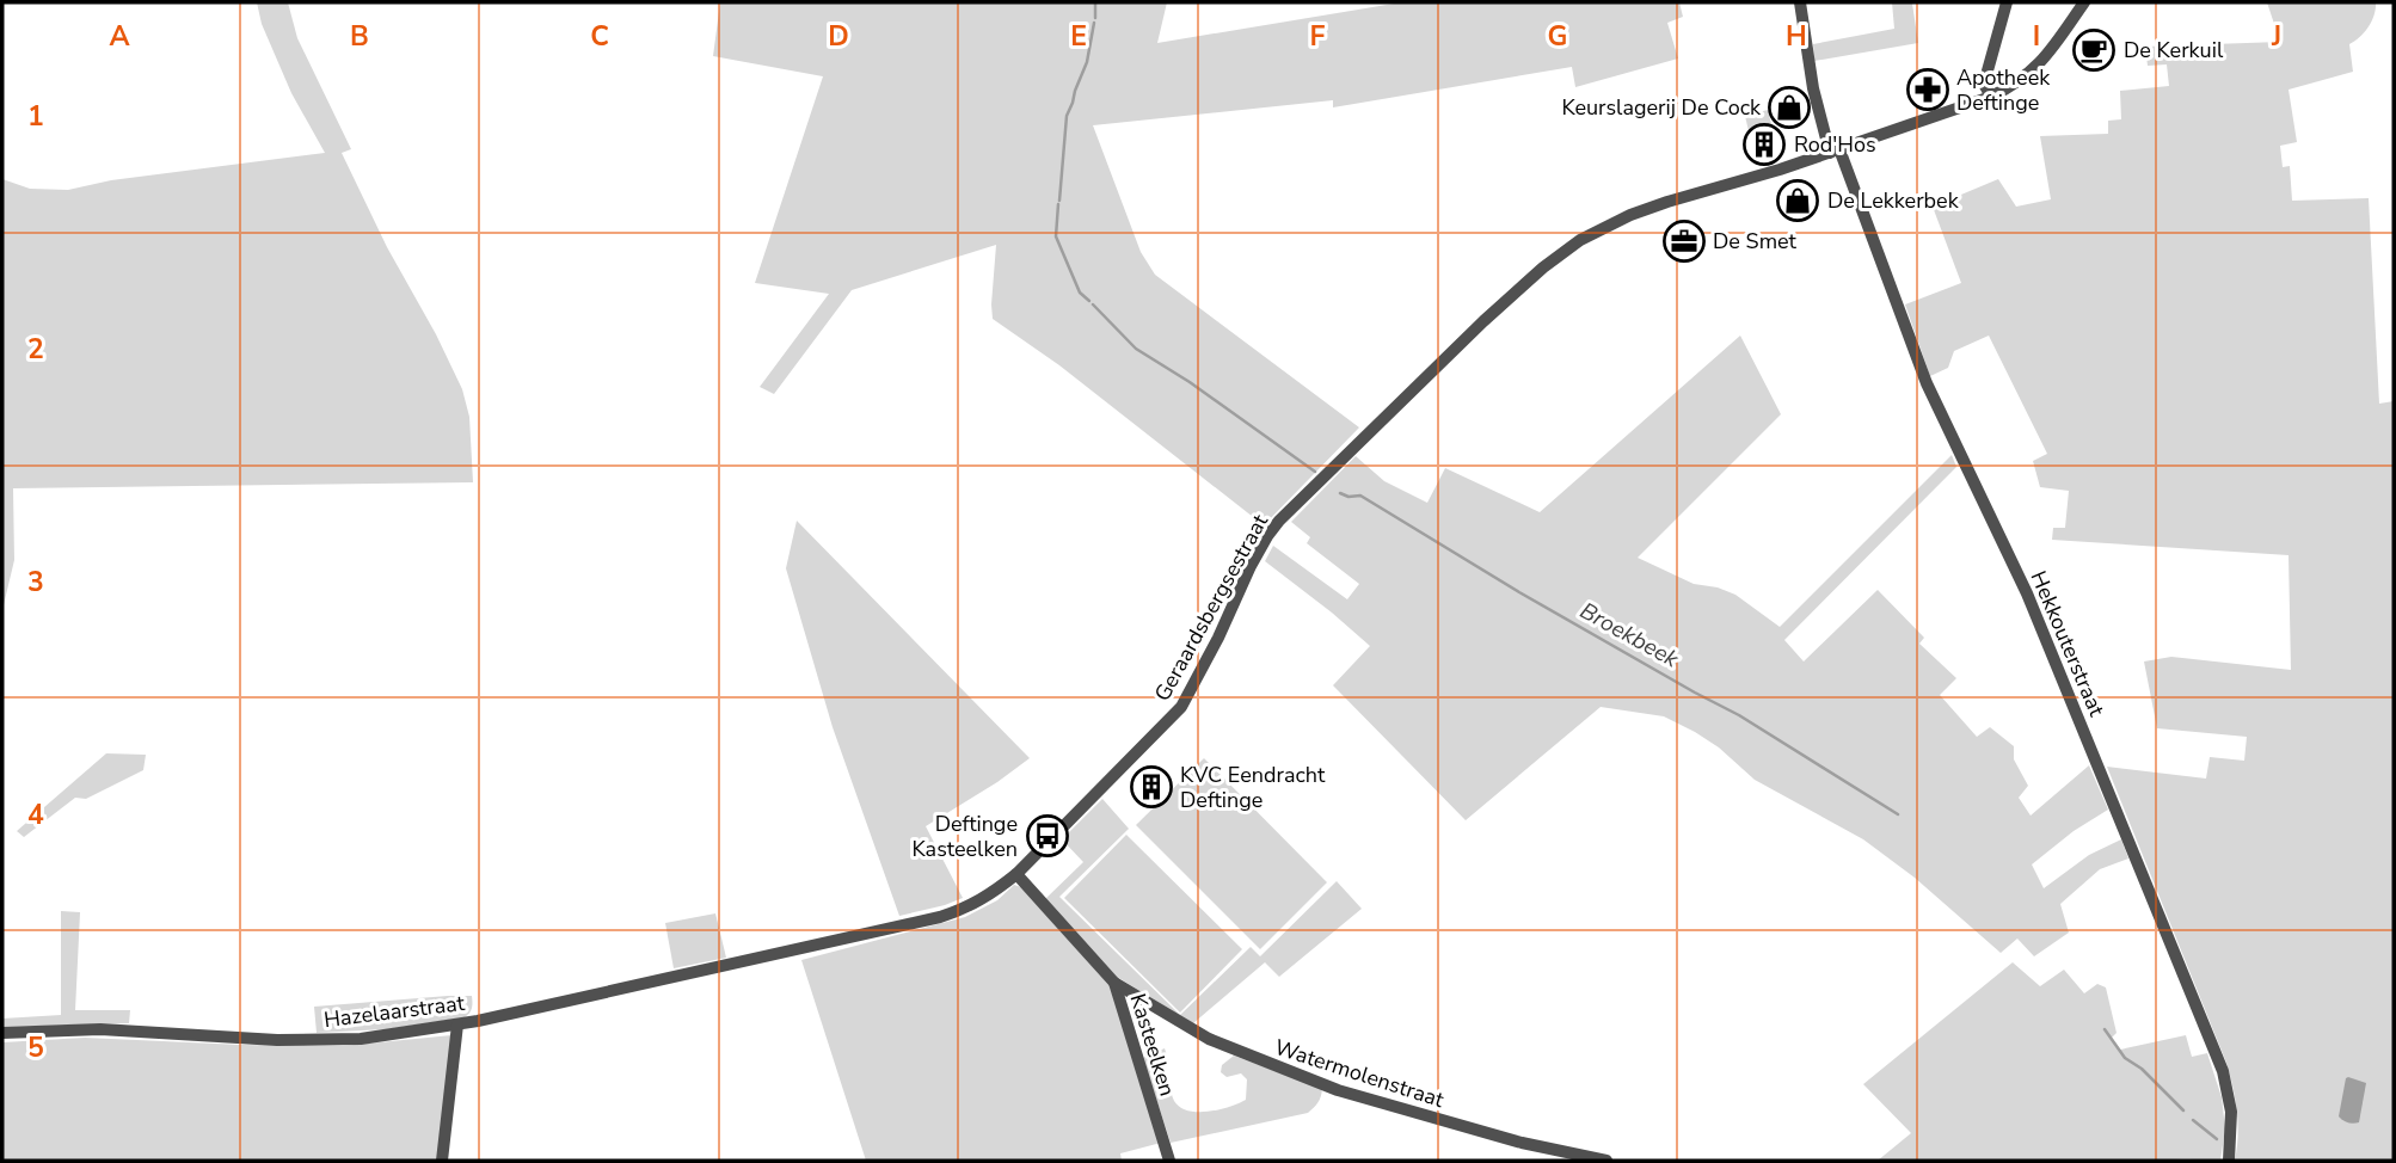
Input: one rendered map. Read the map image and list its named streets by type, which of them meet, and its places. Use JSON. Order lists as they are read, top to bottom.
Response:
{
  "streets": {
    "street": [
      "Geraardsbergsestraat",
      "Hekkouterstraat",
      "Hazelaarstraat",
      "Kasteelken",
      "Watermolenstraat"
    ]
  },
  "crossings": [
    ["Geraardsbergsestraat", "Hekkouterstraat"],
    ["Geraardsbergsestraat", "Hazelaarstraat"],
    ["Geraardsbergsestraat", "Kasteelken"],
    ["Kasteelken", "Watermolenstraat"]
  ],
  "water": ["Broekbeek"],
  "places": {
    "cafe": ["De Kerkuil"],
    "pharmacy": ["Apotheek Deftinge"],
    "shop": ["Keurslagerij De Cock", "De Lekkerbek"],
    "building": ["Rod'Hos", "KVC Eendracht Deftinge"],
    "office": ["De Smet"],
    "bus stop": ["Deftinge Kasteelken"]
  },
  "grid": {
    "columns": [
      "A",
      "B",
      "C",
      "D",
      "E",
      "F",
      "G",
      "H",
      "I",
      "J"
    ],
    "rows": [
      "1",
      "2",
      "3",
      "4",
      "5"
    ]
  }
}
